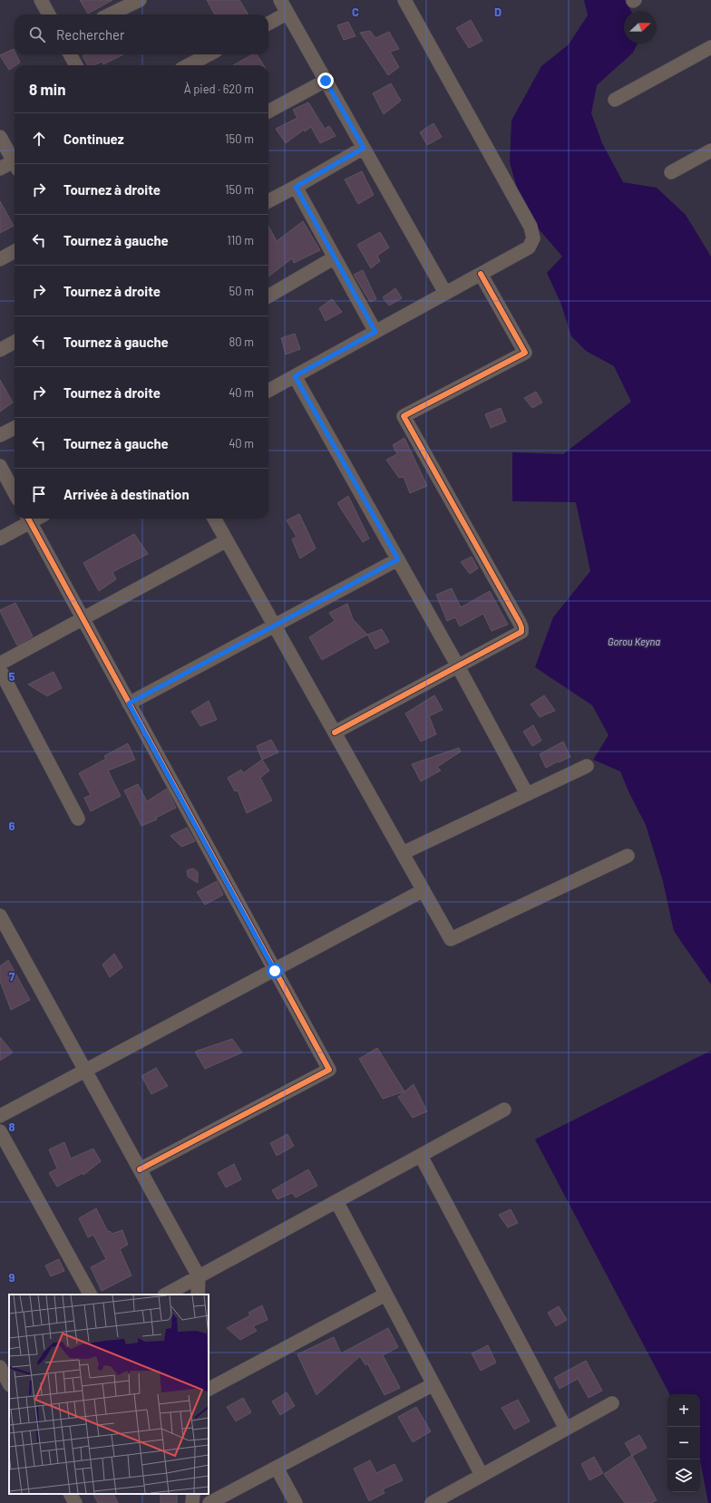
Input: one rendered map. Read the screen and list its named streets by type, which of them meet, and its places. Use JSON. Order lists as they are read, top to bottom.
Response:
{
  "water": ["Gorou Keyna"],
  "north": "right",
  "page": {
    "search": "Rechercher",
    "heading": ["8 min", "À pied · 620 m"],
    "list": [
      ["Continuez", "150 m"],
      ["Tournez à droite", "150 m"],
      ["Tournez à gauche", "110 m"],
      ["Tournez à droite", "50 m"],
      ["Tournez à gauche", "80 m"],
      ["Tournez à droite", "40 m"],
      ["Tournez à gauche", "40 m"],
      "Arrivée à destination"
    ],
    "map_buttons": ["+", "−"]
  },
  "grid": {
    "columns": ["C", "D"],
    "rows": [
      "5",
      "6",
      "7",
      "8",
      "9"
    ]
  }
}
